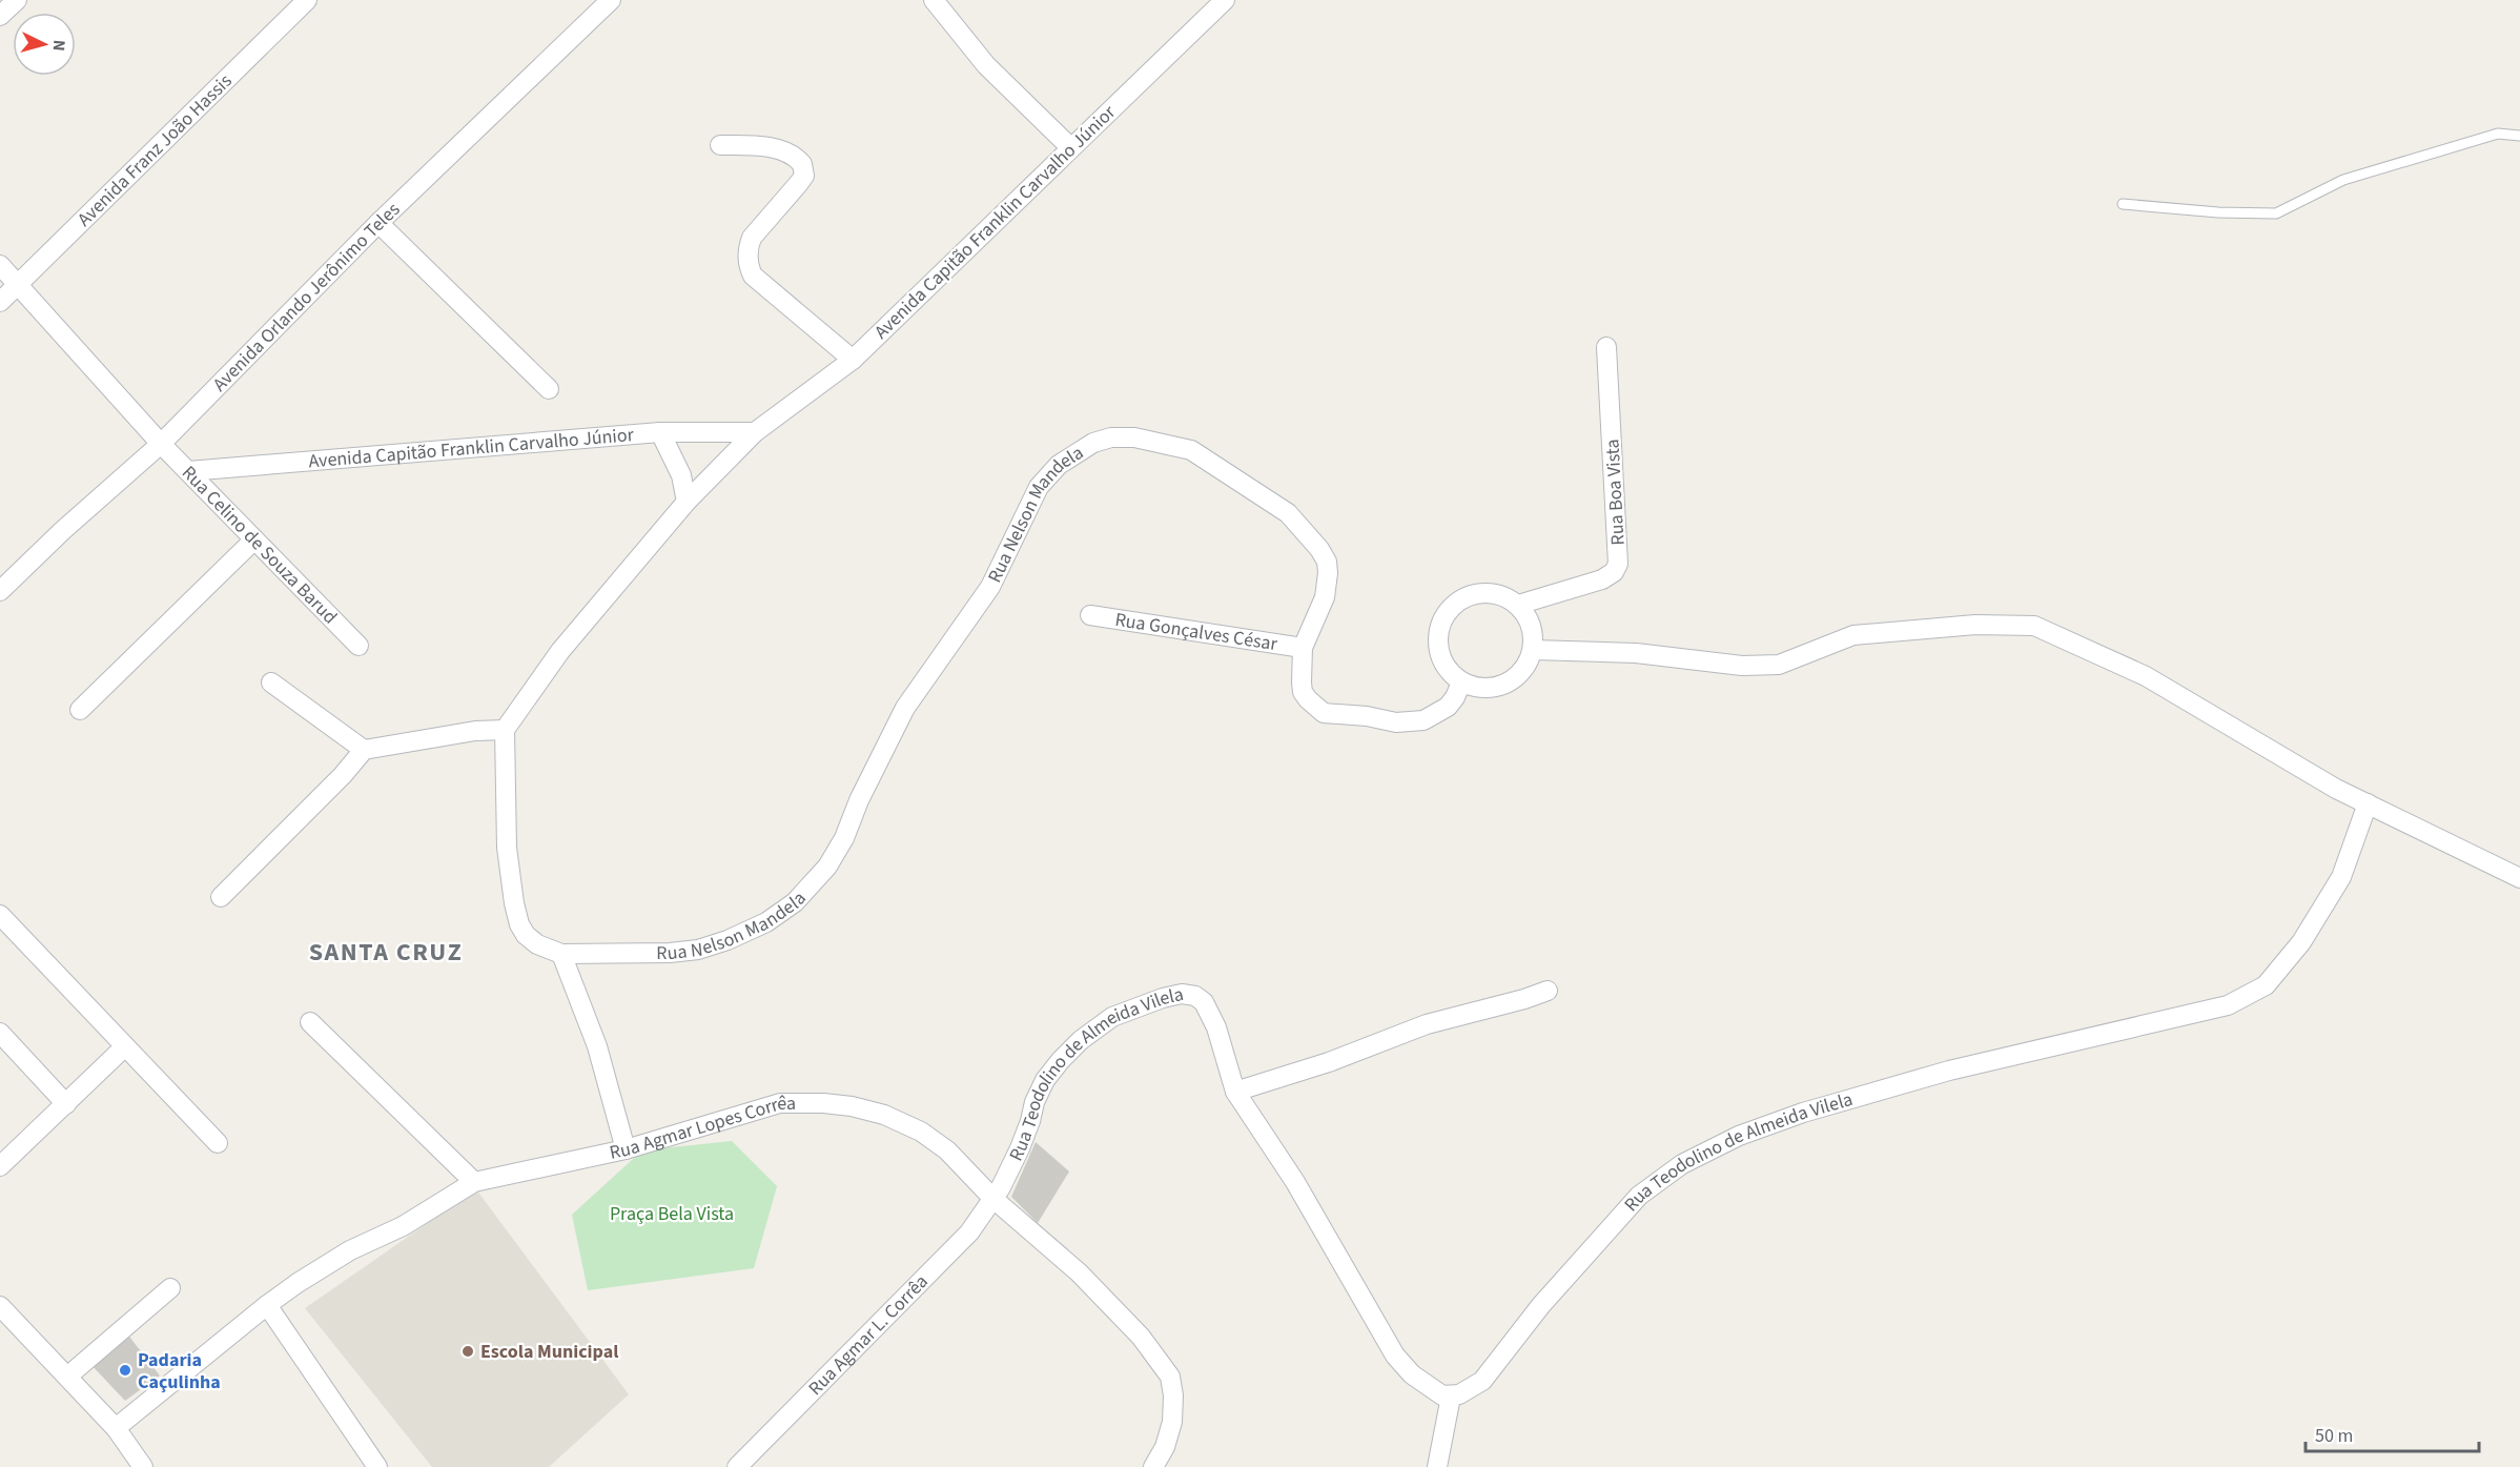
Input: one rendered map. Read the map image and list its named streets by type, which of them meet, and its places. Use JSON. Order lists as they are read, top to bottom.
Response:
{
  "streets": {
    "street": [
      "Avenida Franz João Hassis",
      "Avenida Capitão Franklin Carvalho Júnior",
      "Avenida Orlando Jerônimo Teles",
      "Rua Boa Vista",
      "Rua Nelson Mandela",
      "Rua Celino de Souza Barud",
      "Rua Gonçalves César",
      "Rua Teodolino de Almeida Vilela",
      "Rua Agmar Lopes Corrêa",
      "Rua Agmar L. Corrêa"
    ]
  },
  "crossings": [
    ["Avenida Franz João Hassis", "Rua Celino de Souza Barud"],
    ["Avenida Capitão Franklin Carvalho Júnior", "Rua Celino de Souza Barud"],
    ["Avenida Orlando Jerônimo Teles", "Rua Celino de Souza Barud"],
    ["Rua Boa Vista", "Rua Nelson Mandela"],
    ["Rua Nelson Mandela", "Rua Gonçalves César"],
    ["Rua Teodolino de Almeida Vilela", "Rua Agmar Lopes Corrêa"],
    ["Rua Teodolino de Almeida Vilela", "Rua Agmar L. Corrêa"],
    ["Rua Agmar Lopes Corrêa", "Rua Agmar L. Corrêa"]
  ],
  "districts": ["SANTA CRUZ"],
  "parks": ["Praça Bela Vista"],
  "places": ["Escola Municipal", "Padaria Caçulinha"],
  "scale_bar": "50 m",
  "north": "right"
}
